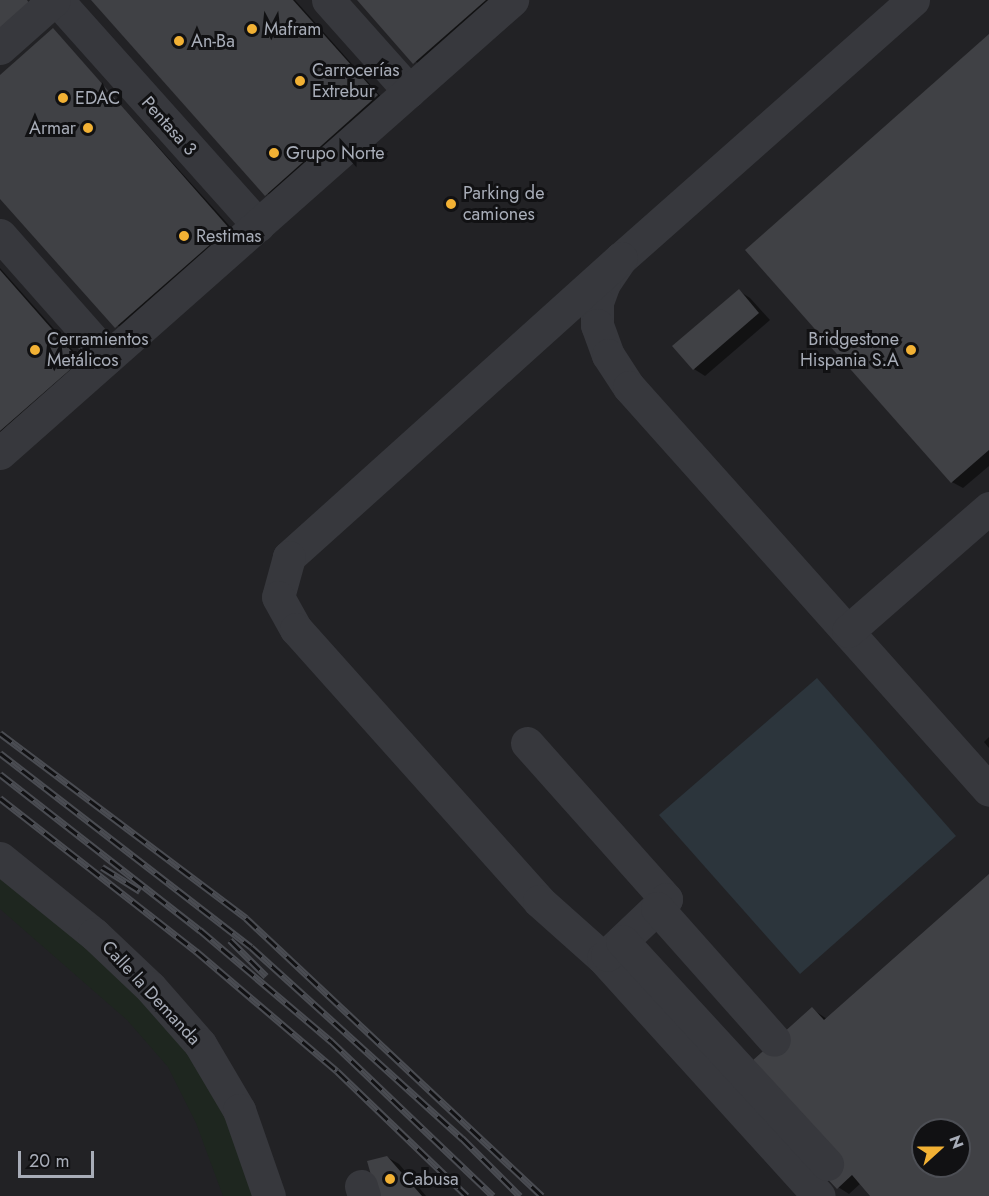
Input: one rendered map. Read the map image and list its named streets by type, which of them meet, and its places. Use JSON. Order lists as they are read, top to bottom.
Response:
{
  "streets": {
    "street": ["Pentasa 3", "Calle la Demanda"]
  },
  "places": [
    "Mafram",
    "An-Ba",
    "Carrocerías Extrebur",
    "EDAC",
    "Armar",
    "Grupo Norte",
    "Parking de camiones",
    "Restimas",
    "Cerramientos Metálicos",
    "Bridgestone Hispania S.A",
    "Cabusa"
  ],
  "scale_bar": "20 m",
  "north": "right"
}
